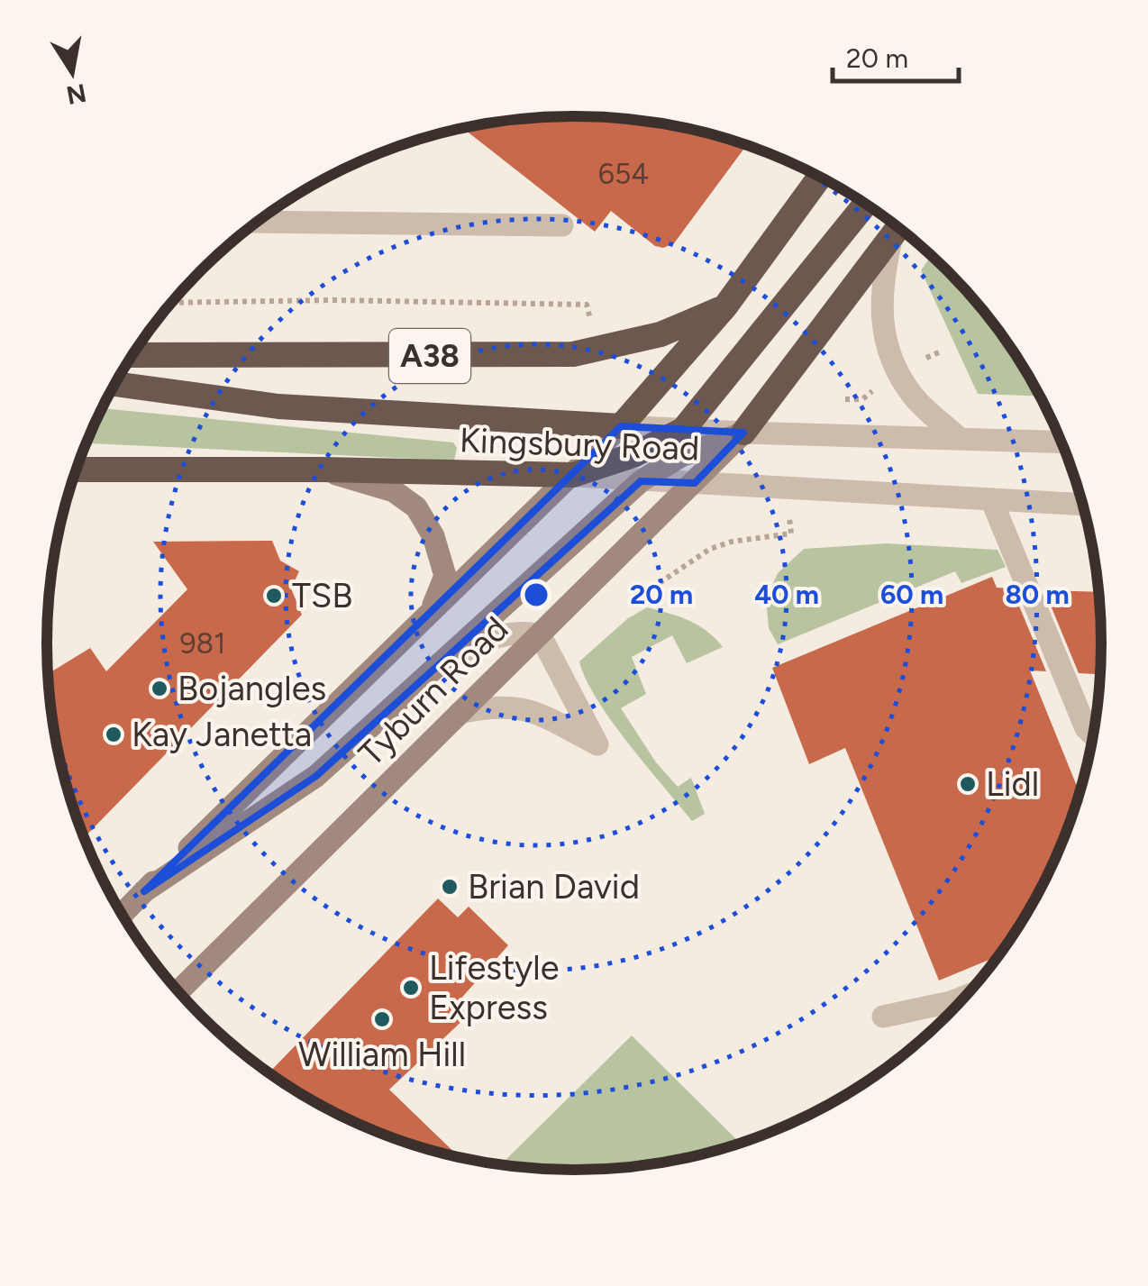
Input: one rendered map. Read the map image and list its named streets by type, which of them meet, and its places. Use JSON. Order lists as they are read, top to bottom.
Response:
{
  "streets": {
    "highway": ["A38", "Kingsbury Road", "Tyburn Road"]
  },
  "crossings": [
    ["Kingsbury Road", "Tyburn Road"]
  ],
  "places": [
    "TSB",
    "Bojangles",
    "Kay Janetta",
    "Lidl",
    "Brian David",
    "Lifestyle Express",
    "William Hill"
  ],
  "house_numbers": ["654", "981"],
  "scale_bar": "20 m",
  "north": "bottom",
  "rings": [
    "20 m",
    "40 m",
    "60 m",
    "80 m"
  ]
}
